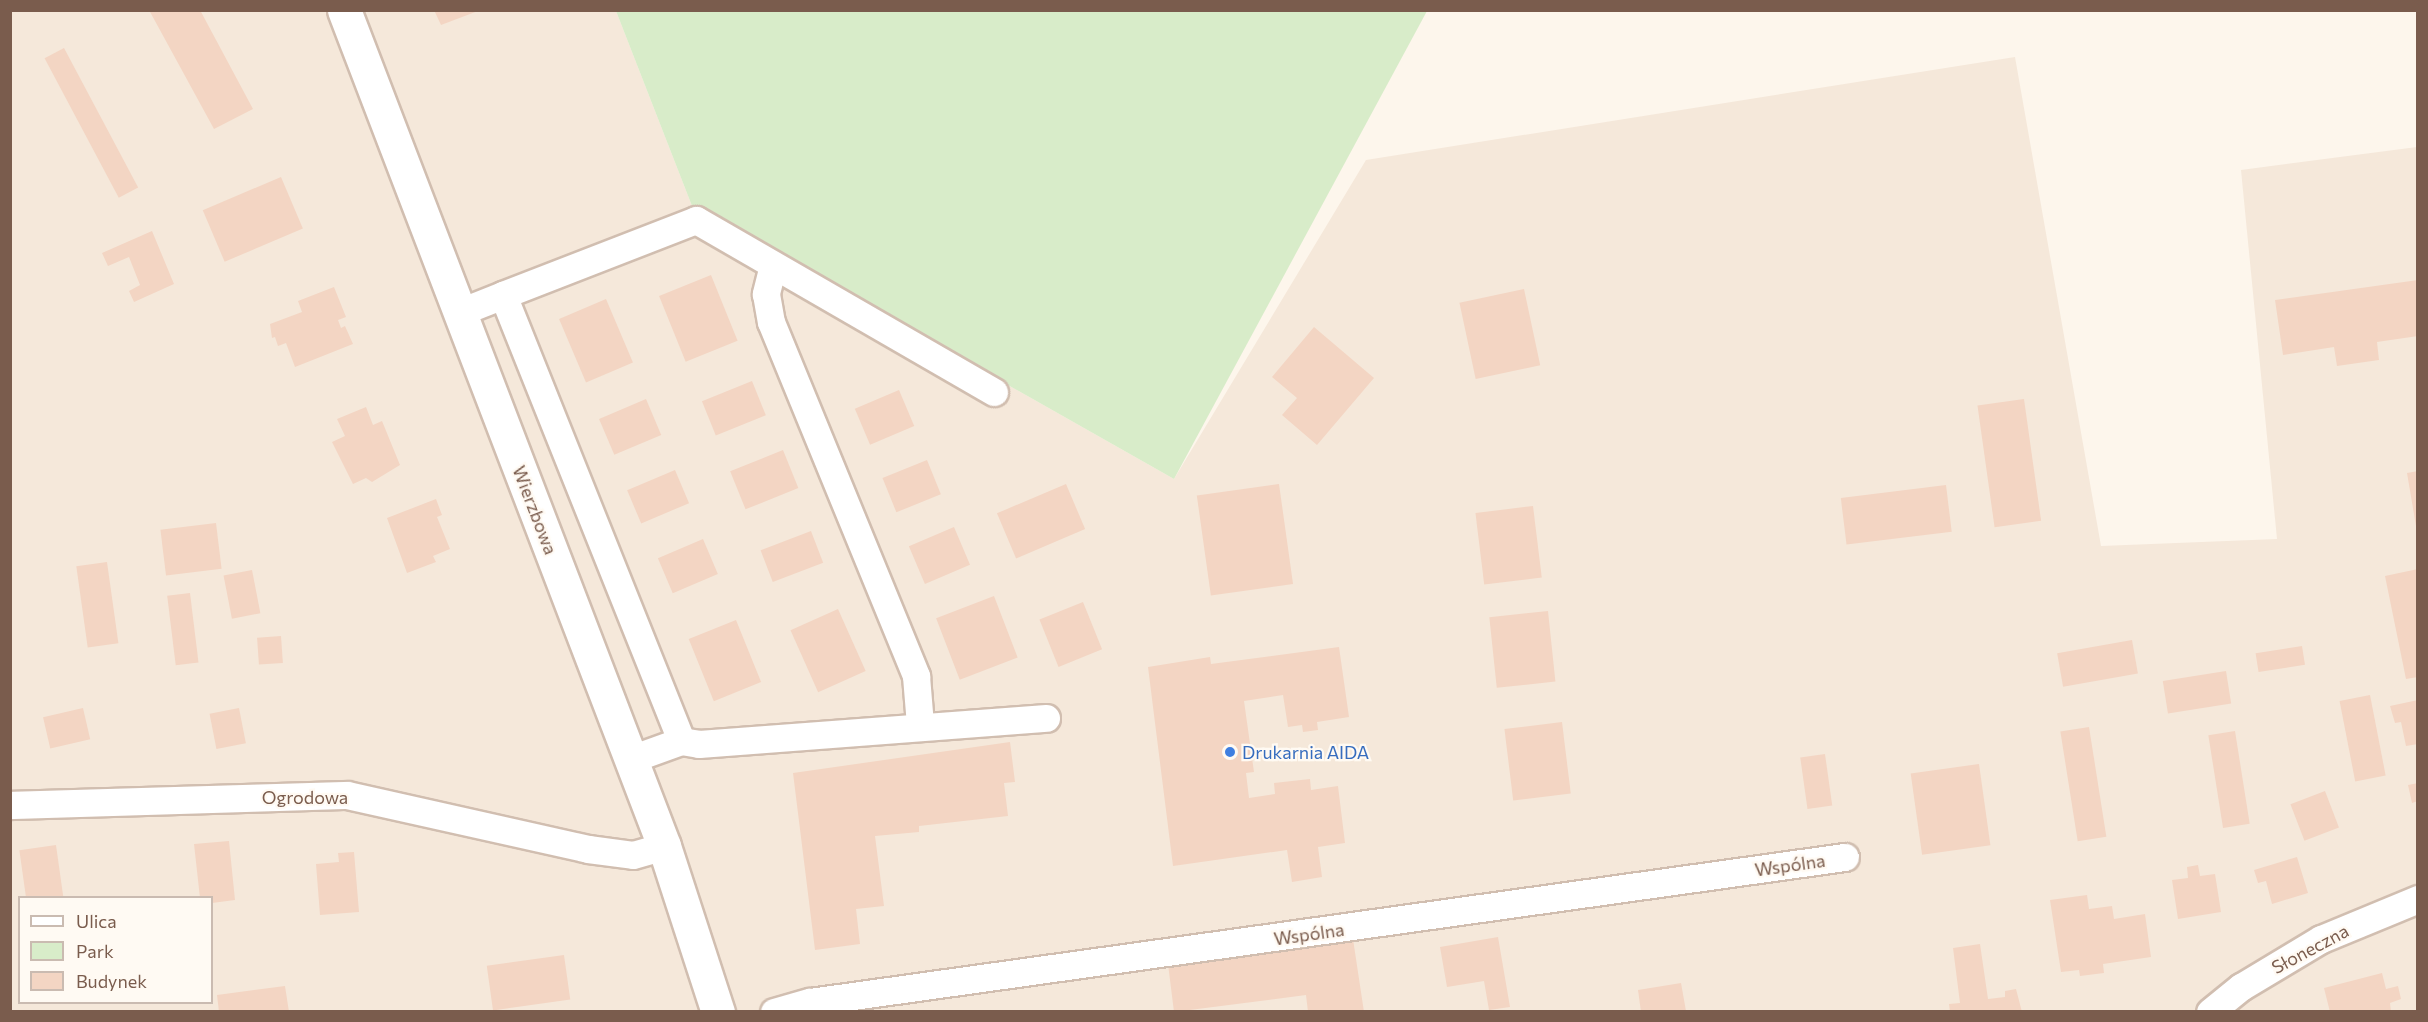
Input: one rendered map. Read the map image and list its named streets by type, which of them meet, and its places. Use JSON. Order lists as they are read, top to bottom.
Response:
{
  "streets": {
    "street": [
      "Wierzbowa",
      "Ogrodowa",
      "Wspólna",
      "Słoneczna"
    ]
  },
  "crossings": [
    ["Wierzbowa", "Ogrodowa"]
  ],
  "places": ["Drukarnia AIDA"],
  "legend": ["Ulica", "Park", "Budynek"]
}
